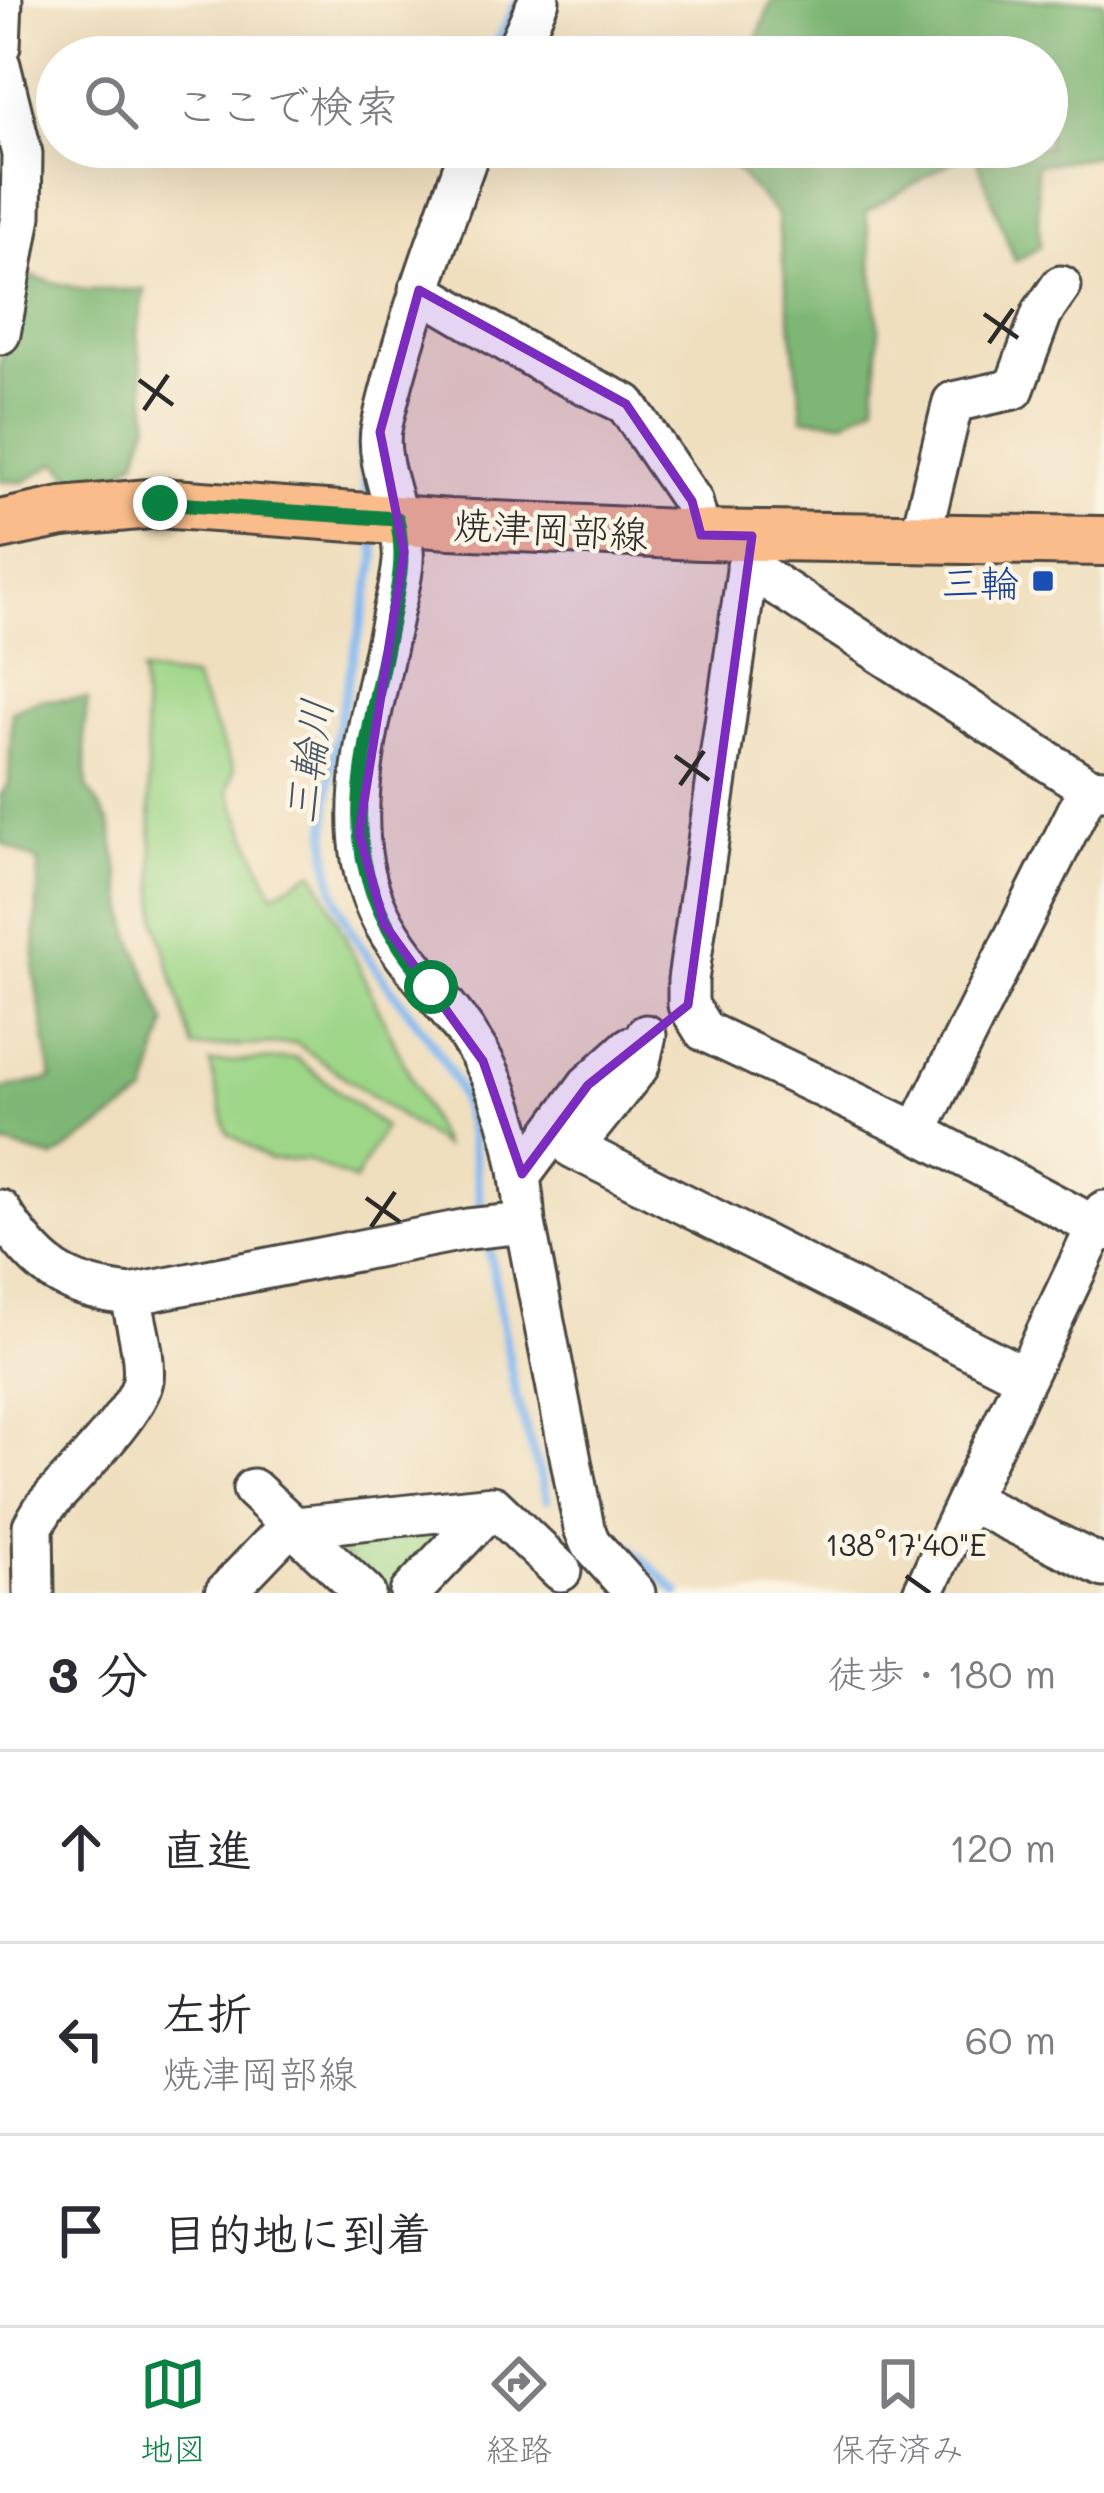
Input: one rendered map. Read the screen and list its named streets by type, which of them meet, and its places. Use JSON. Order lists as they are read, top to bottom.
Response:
{
  "streets": {
    "main road": ["焼津岡部線"]
  },
  "water": ["三輪川"],
  "places": {
    "transit": ["三輪"]
  },
  "page": {
    "search": "ここで検索",
    "heading": ["3 分", "徒歩 · 180 m"],
    "list": [
      ["直進", "120 m"],
      ["左折", "焼津岡部線", "60 m"],
      "目的地に到着"
    ],
    "nav": ["地図", "経路", "保存済み"]
  },
  "coordinates": ["138°17'40\"E"]
}
